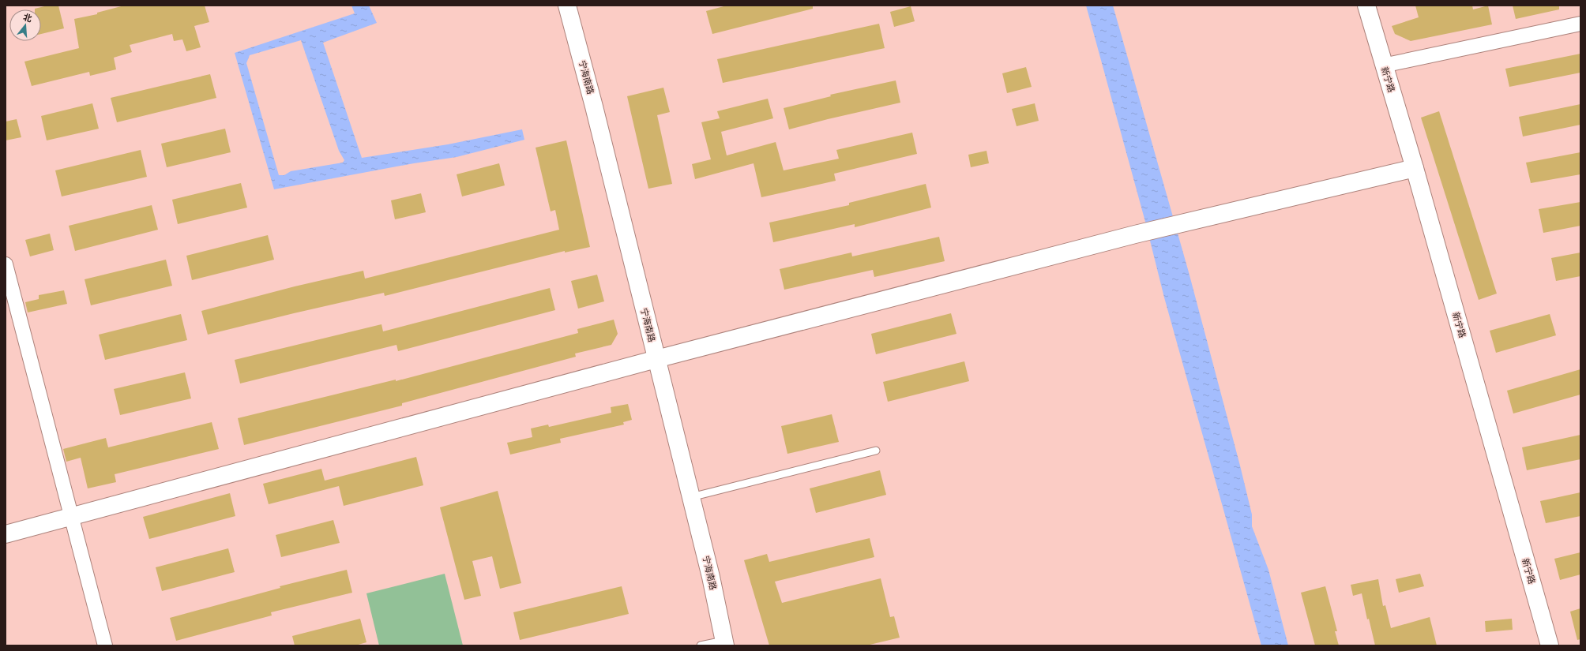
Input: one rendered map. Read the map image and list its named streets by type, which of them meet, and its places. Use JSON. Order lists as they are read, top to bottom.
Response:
{
  "streets": {
    "street": ["宁海南路", "新宁路"]
  },
  "north": "top"
}
